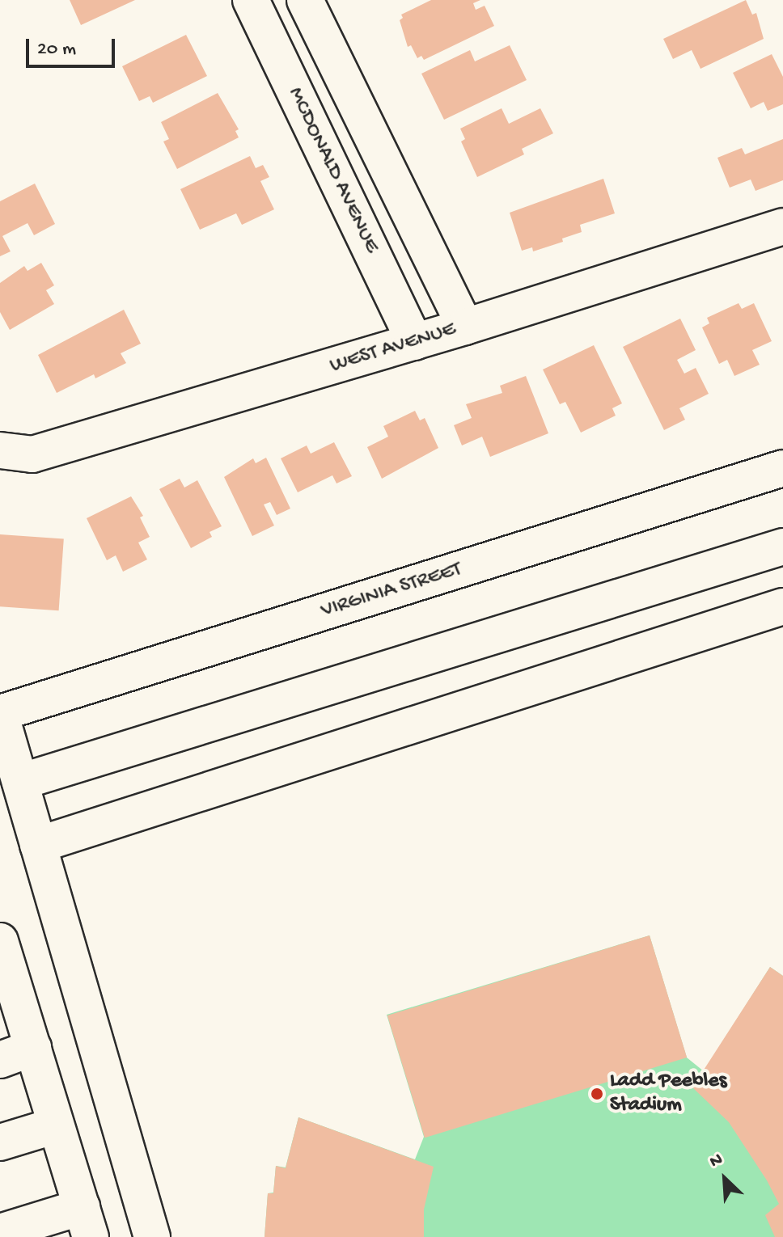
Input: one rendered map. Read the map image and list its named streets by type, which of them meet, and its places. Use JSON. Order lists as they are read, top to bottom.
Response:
{
  "streets": {
    "street": ["MCDONALD AVENUE", "WEST AVENUE", "VIRGINIA STREET"]
  },
  "crossings": [
    ["MCDONALD AVENUE", "WEST AVENUE"]
  ],
  "places": ["Ladd Peebles Stadium"],
  "scale_bar": "20 m",
  "north": "top left"
}
